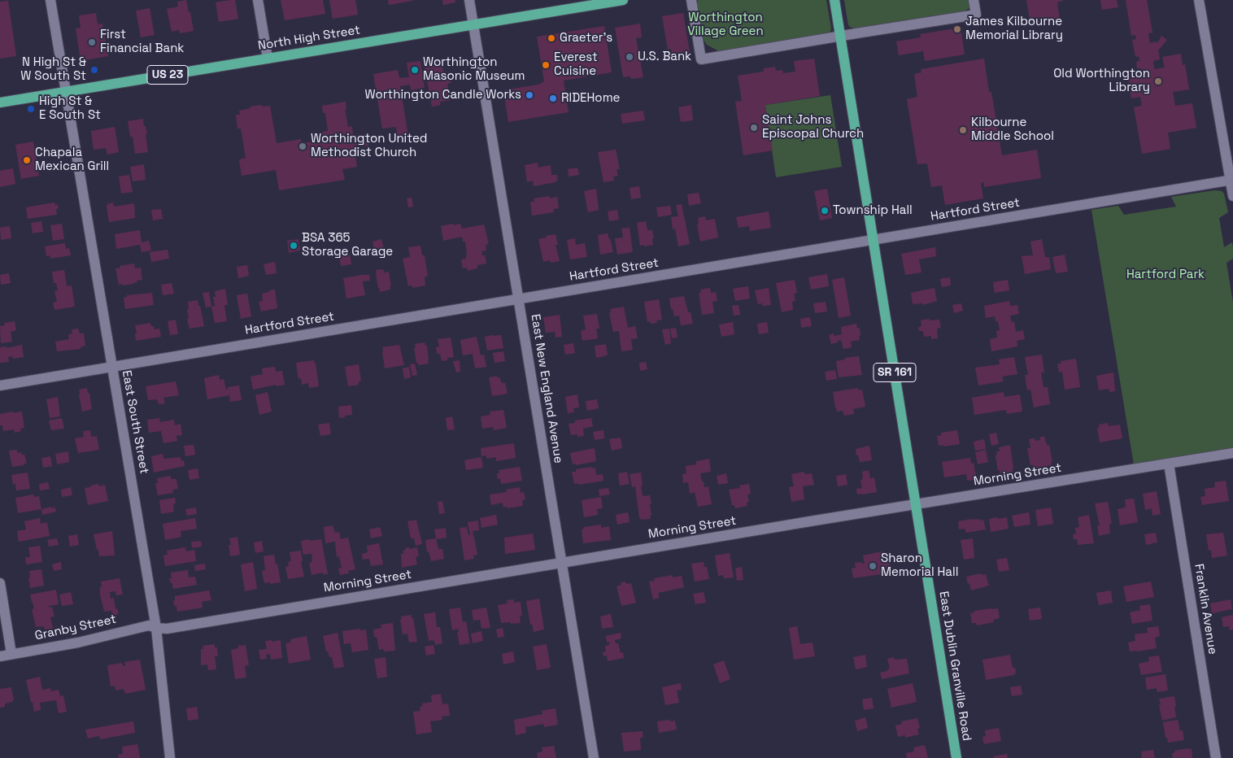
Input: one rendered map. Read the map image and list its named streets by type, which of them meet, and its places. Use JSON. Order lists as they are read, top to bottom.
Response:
{
  "streets": {
    "main road": [
      "North High Street",
      "US 23",
      "SR 161",
      "East Dublin Granville Road"
    ],
    "street": [
      "Hartford Street",
      "East New England Avenue",
      "East South Street",
      "Morning Street",
      "Franklin Avenue",
      "Granby Street"
    ]
  },
  "crossings": [
    ["North High Street", "East New England Avenue"],
    ["North High Street", "East South Street"],
    ["Hartford Street", "East New England Avenue"],
    ["Hartford Street", "East South Street"],
    ["Hartford Street", "East Dublin Granville Road"],
    ["East New England Avenue", "Morning Street"],
    ["East South Street", "Morning Street"],
    ["East South Street", "Granby Street"],
    ["Morning Street", "Franklin Avenue"],
    ["Morning Street", "Granby Street"],
    ["Morning Street", "East Dublin Granville Road"]
  ],
  "parks": ["Worthington Village Green", "Hartford Park"],
  "places": [
    "James Kilbourne Memorial Library",
    "Graeter's",
    "First Financial Bank",
    "U.S. Bank",
    "Everest Cuisine",
    "N High St & W South St",
    "Worthington Masonic Museum",
    "Old Worthington Library",
    "Worthington Candle Works",
    "RIDEHome",
    "High St & E South St",
    "Saint Johns Episcopal Church",
    "Kilbourne Middle School",
    "Worthington United Methodist Church",
    "Chapala Mexican Grill",
    "Township Hall",
    "BSA 365 Storage Garage",
    "Sharon Memorial Hall"
  ]
}
